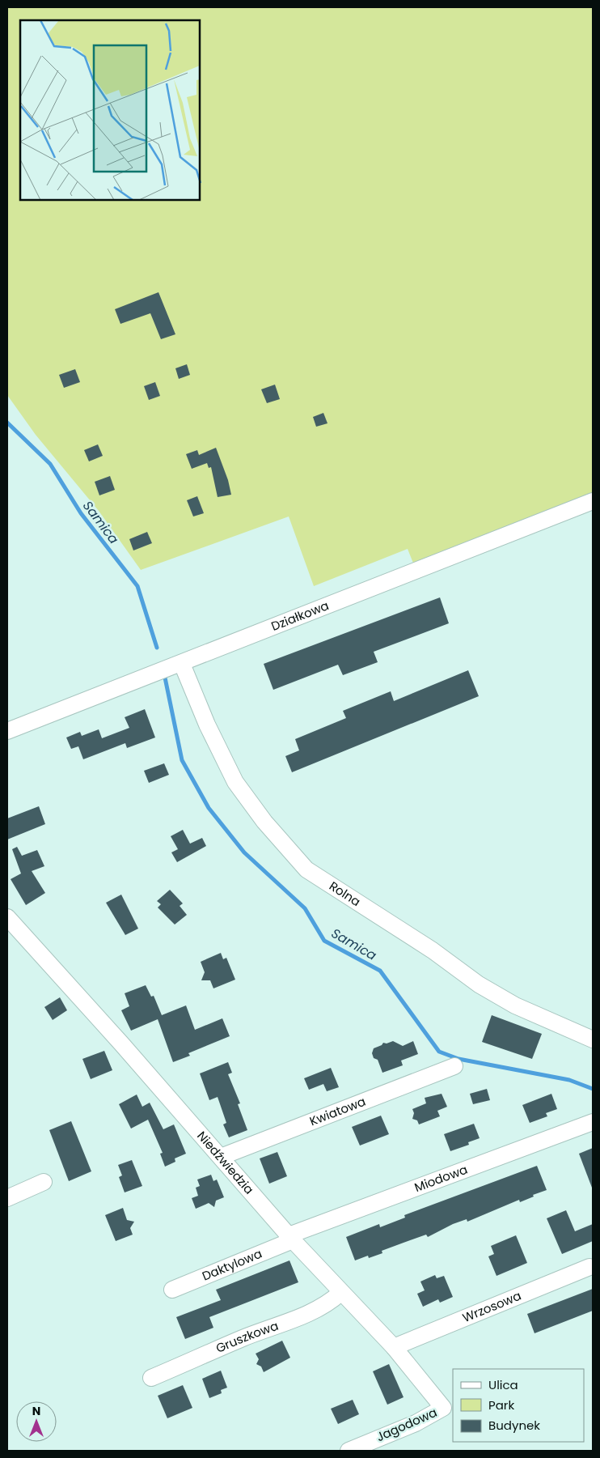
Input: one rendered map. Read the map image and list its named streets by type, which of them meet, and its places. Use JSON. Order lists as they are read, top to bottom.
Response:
{
  "streets": {
    "street": [
      "Działkowa",
      "Rolna",
      "Kwiatowa",
      "Niedźwiedzia",
      "Miodowa",
      "Daktylowa",
      "Wrzosowa",
      "Gruszkowa",
      "Jagodowa"
    ]
  },
  "crossings": [
    ["Działkowa", "Rolna"],
    ["Kwiatowa", "Niedźwiedzia"],
    ["Niedźwiedzia", "Miodowa"],
    ["Niedźwiedzia", "Daktylowa"],
    ["Niedźwiedzia", "Wrzosowa"],
    ["Niedźwiedzia", "Gruszkowa"],
    ["Niedźwiedzia", "Jagodowa"],
    ["Miodowa", "Daktylowa"]
  ],
  "water": ["Samica"],
  "legend": ["Ulica", "Park", "Budynek"],
  "north": "top"
}
